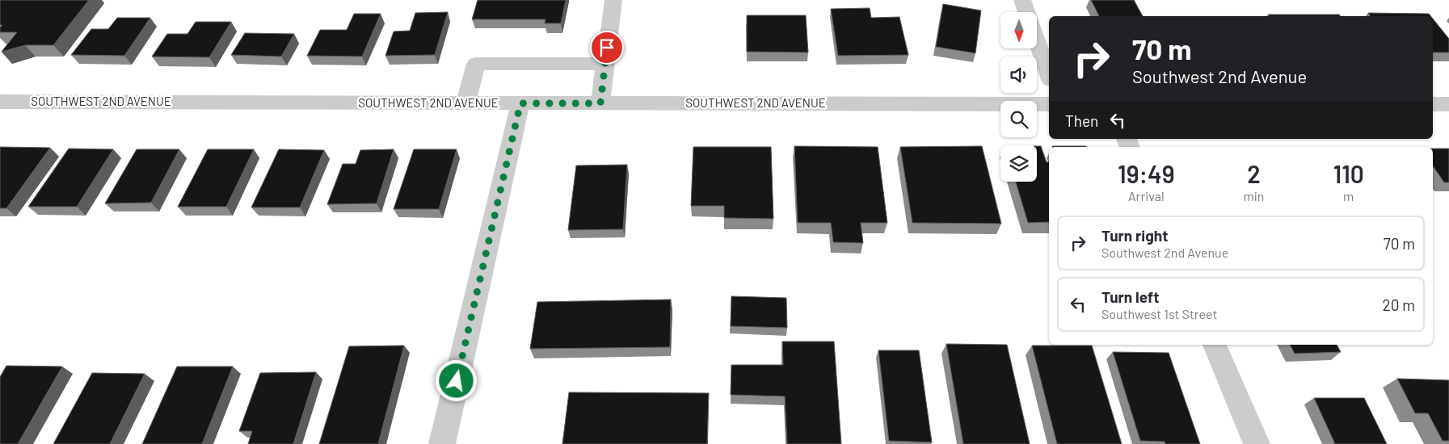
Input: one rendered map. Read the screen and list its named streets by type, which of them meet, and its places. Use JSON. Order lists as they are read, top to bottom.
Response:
{
  "streets": {
    "street": ["SOUTHWEST 2ND AVENUE"]
  },
  "north": "bottom",
  "page": {
    "turn": ["70 m", "Southwest 2nd Avenue"],
    "then": "Then",
    "eta": [
      "19:49",
      "Arrival",
      "2",
      "min",
      "110",
      "m"
    ],
    "list": [
      {
        "name": "Turn right",
        "note": "Southwest 2nd Avenue",
        "value": "70 m"
      },
      {
        "name": "Turn left",
        "note": "Southwest 1st Street",
        "value": "20 m"
      }
    ]
  }
}
